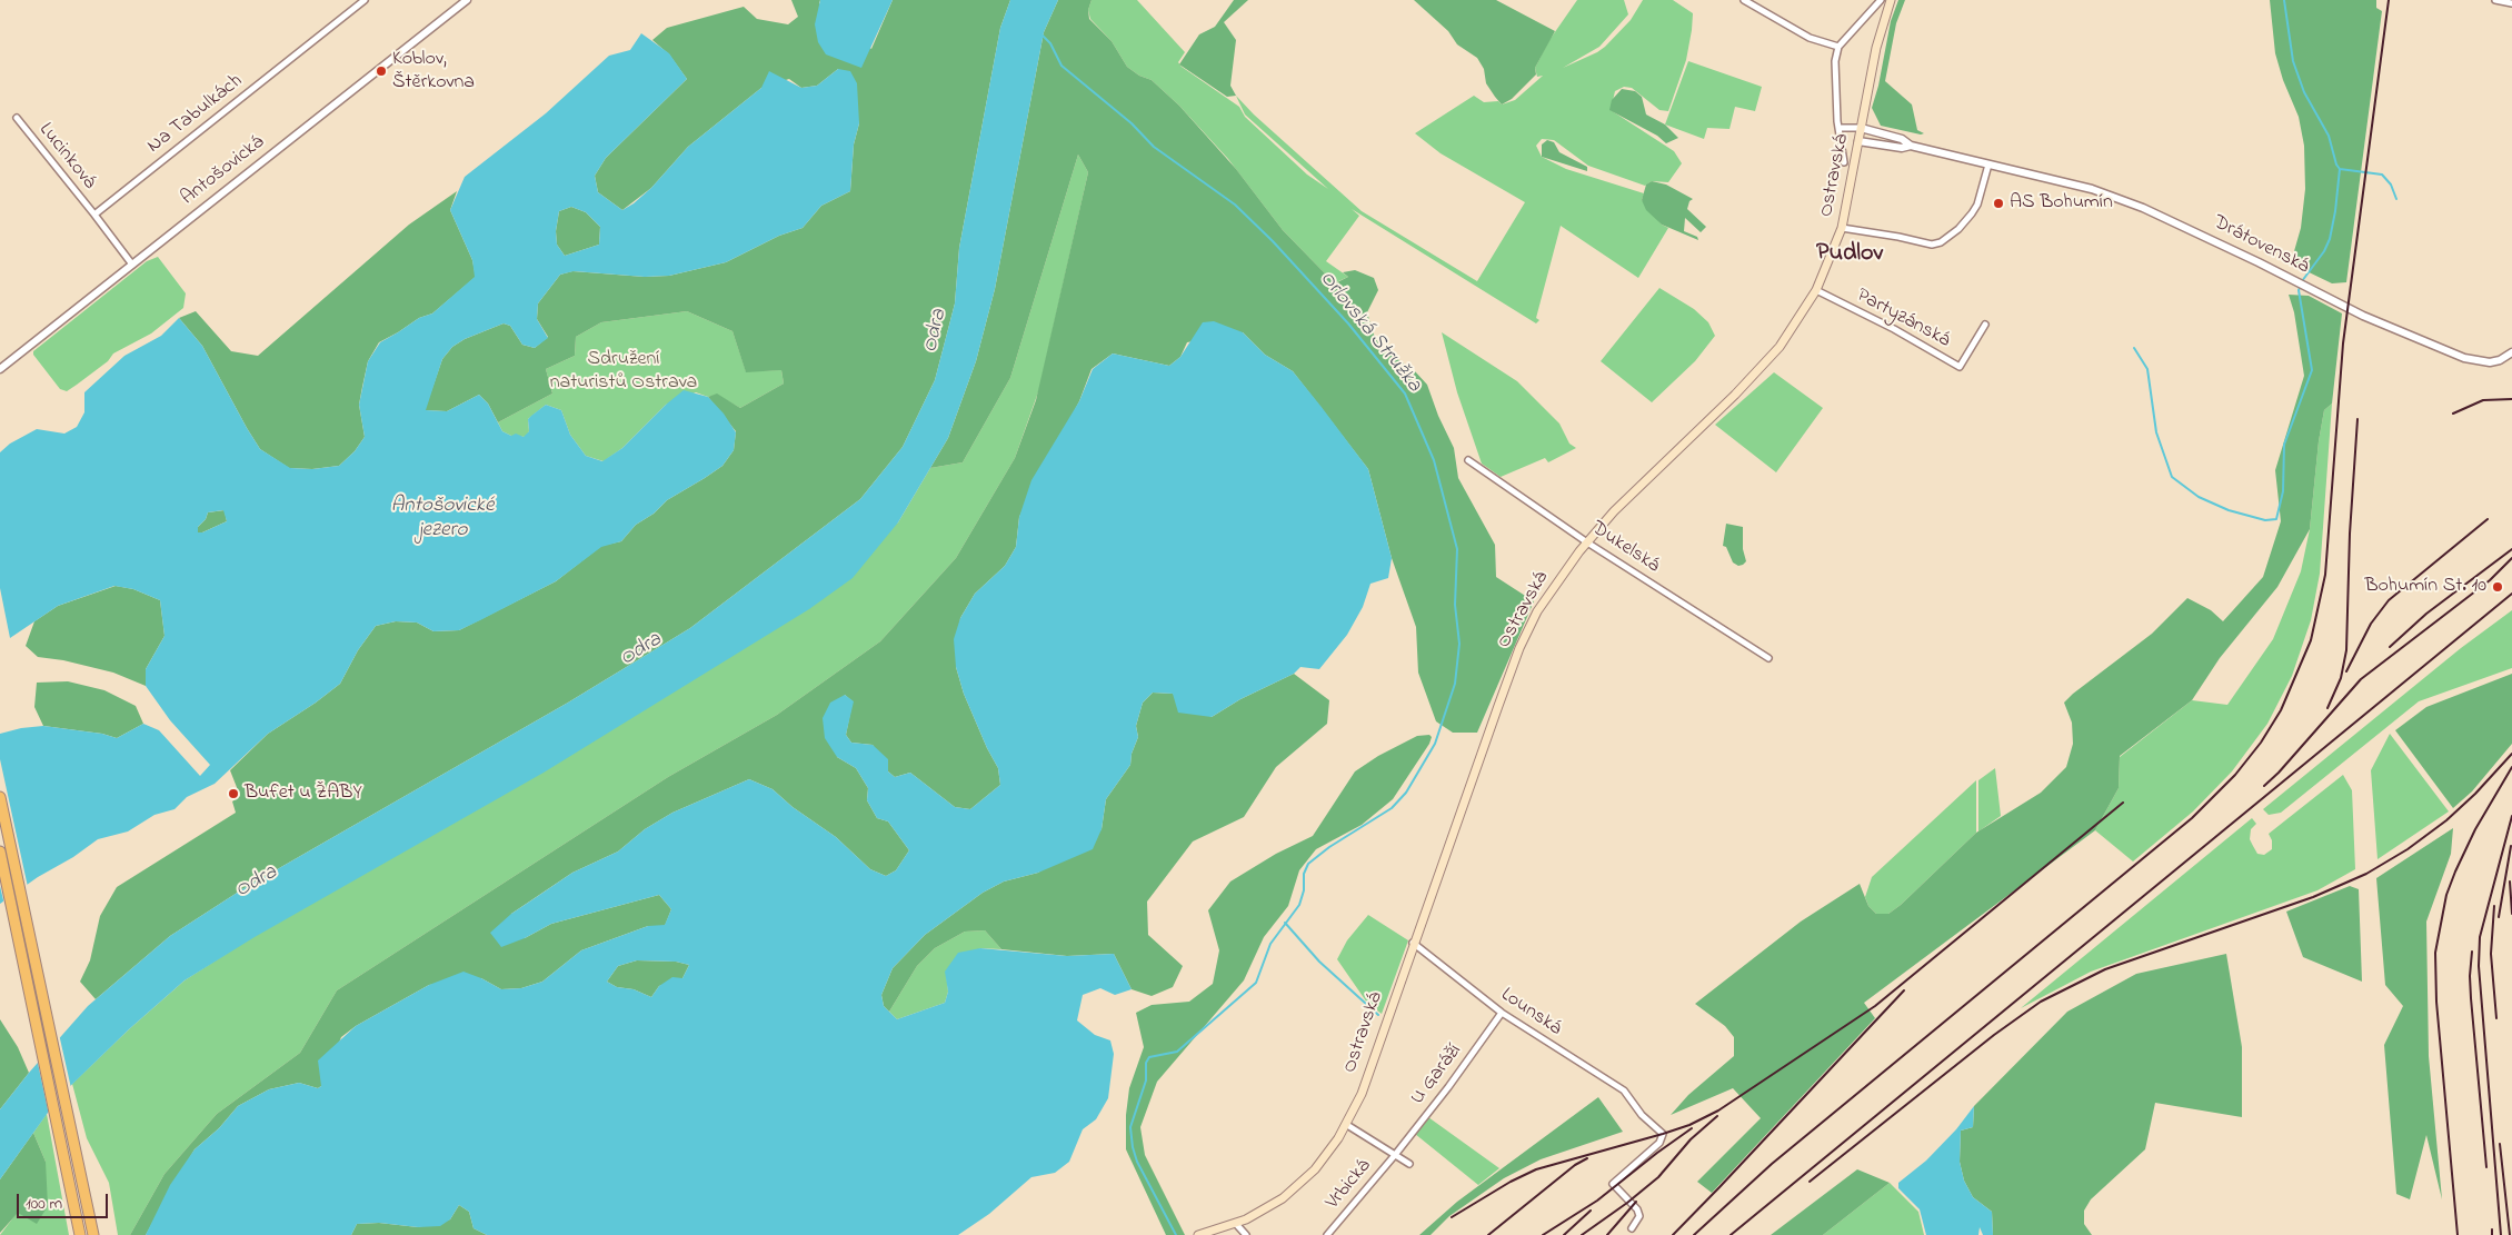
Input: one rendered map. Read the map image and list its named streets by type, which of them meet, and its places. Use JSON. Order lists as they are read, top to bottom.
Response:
{
  "streets": {
    "main road": ["Ostravská"],
    "street": [
      "Na Tabulkách",
      "Lucinková",
      "Antošovická",
      "Drátovenská",
      "Partyzánská",
      "Dukelská",
      "Lounská",
      "U Garáží",
      "Vrbická"
    ]
  },
  "crossings": [
    ["Na Tabulkách", "Lucinková"],
    ["Ostravská", "Drátovenská"],
    ["Ostravská", "Partyzánská"],
    ["Ostravská", "Dukelská"],
    ["Ostravská", "Lounská"],
    ["Lounská", "U Garáží"],
    ["U Garáží", "Vrbická"]
  ],
  "districts": ["Pudlov"],
  "water": ["Odra", "Orlovská Stružka", "Antošovické jezero"],
  "parks": ["Sdružení naturistů Ostrava"],
  "places": [
    "Koblov, Štěrkovna",
    "AS Bohumín",
    "Bohumín St. 10",
    "Bufet u ŽABY"
  ],
  "scale_bar": "100 m"
}
